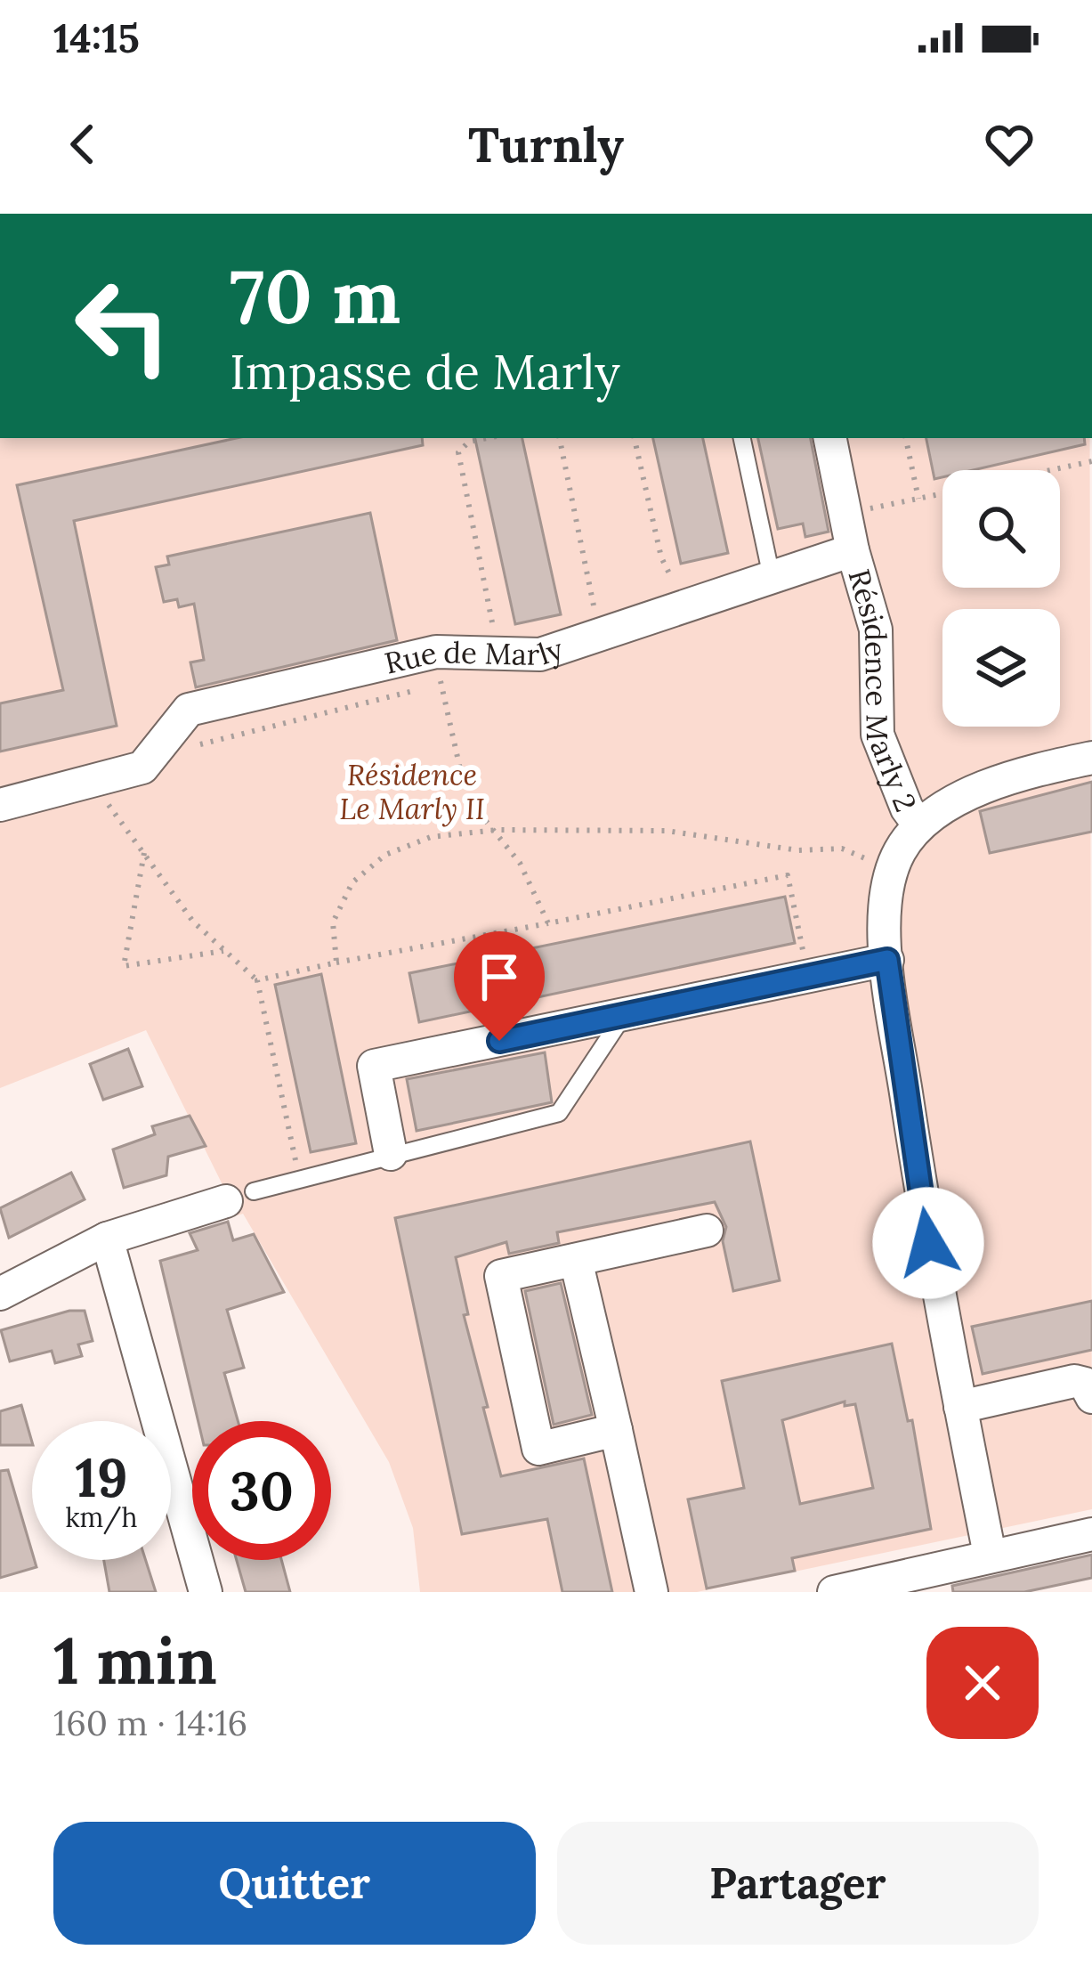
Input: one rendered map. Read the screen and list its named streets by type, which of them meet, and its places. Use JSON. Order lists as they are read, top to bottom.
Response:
{
  "streets": {
    "street": ["Rue de Marly", "Résidence Marly 2"]
  },
  "crossings": [
    ["Rue de Marly", "Résidence Marly 2"]
  ],
  "parks": ["Résidence Le Marly II"],
  "page": {
    "status": "14:15",
    "header": "Turnly",
    "turn": ["70 m", "Impasse de Marly"],
    "speed": "19 km/h",
    "limit": "30",
    "heading": ["1 min", "160 m · 14:16"],
    "buttons": ["Quitter", "Partager"]
  }
}
